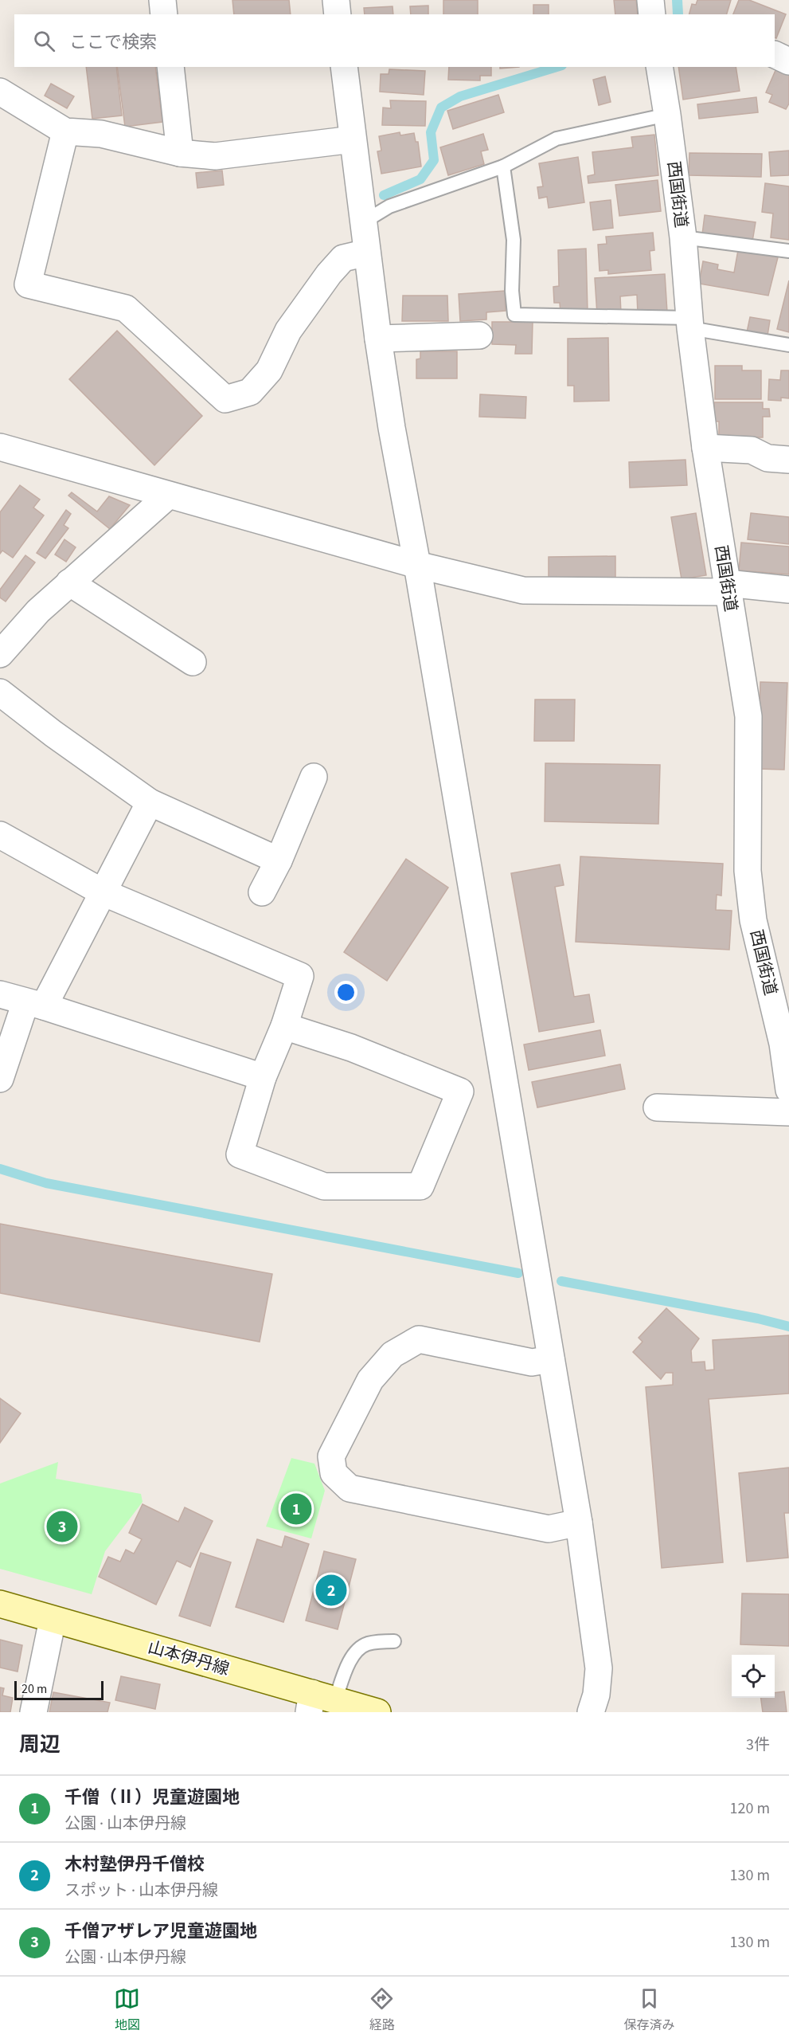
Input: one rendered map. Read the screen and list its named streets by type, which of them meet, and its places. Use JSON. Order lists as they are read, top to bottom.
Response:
{
  "streets": {
    "main road": ["山本伊丹線"],
    "street": ["西国街道"]
  },
  "scale_bar": "20 m",
  "page": {
    "search": "ここで検索",
    "pins": ["1", "3", "2"],
    "scale": "20 m",
    "heading": ["周辺", "3件"],
    "list": [
      {
        "mark": "1",
        "name": "千僧（Ⅱ）児童遊園地",
        "note": "公園 · 山本伊丹線",
        "value": "120 m"
      },
      {
        "mark": "2",
        "name": "木村塾伊丹千僧校",
        "note": "スポット · 山本伊丹線",
        "value": "130 m"
      },
      {
        "mark": "3",
        "name": "千僧アザレア児童遊園地",
        "note": "公園 · 山本伊丹線",
        "value": "130 m"
      }
    ],
    "nav": ["地図", "経路", "保存済み"]
  }
}
